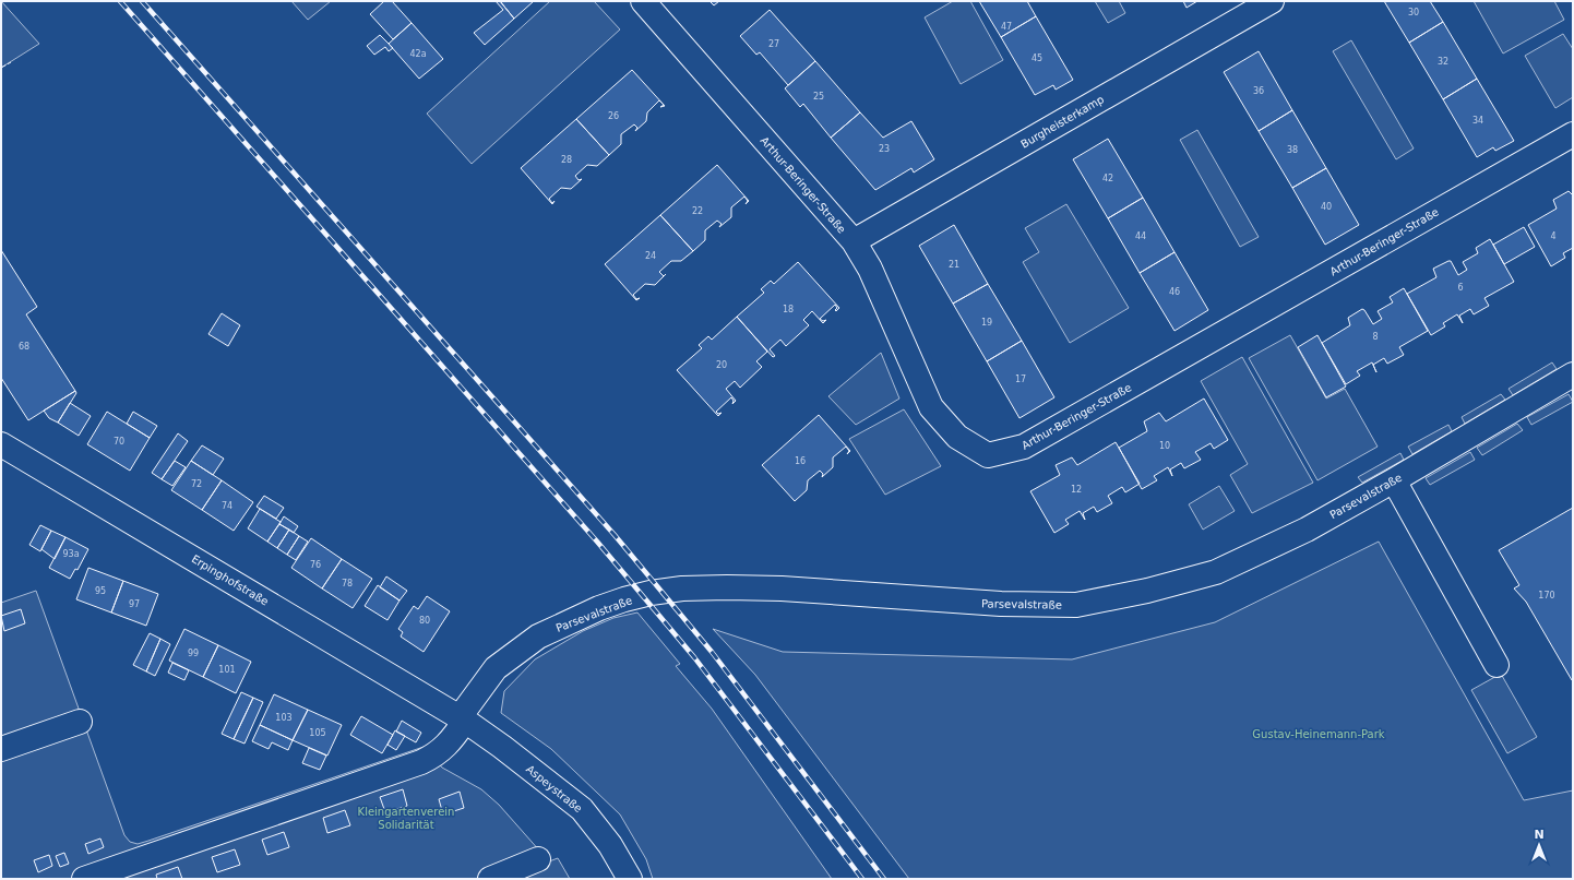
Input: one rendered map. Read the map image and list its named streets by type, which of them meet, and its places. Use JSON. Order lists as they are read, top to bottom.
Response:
{
  "streets": {
    "street": [
      "Burgheisterkamp",
      "Arthur-Beringer-Straße",
      "Parsevalstraße",
      "Erpinghofstraße",
      "Aspeystraße"
    ]
  },
  "crossings": [
    ["Burgheisterkamp", "Arthur-Beringer-Straße"],
    ["Parsevalstraße", "Erpinghofstraße"],
    ["Parsevalstraße", "Aspeystraße"],
    ["Erpinghofstraße", "Aspeystraße"]
  ],
  "parks": ["Gustav-Heinemann-Park", "Kleingartenverein Solidarität"],
  "house_numbers": [
    "30",
    "47",
    "27",
    "42a",
    "45",
    "32",
    "36",
    "25",
    "26",
    "34",
    "23",
    "38",
    "28",
    "42",
    "40",
    "22",
    "44",
    "4",
    "24",
    "21",
    "6",
    "46",
    "18",
    "19",
    "8",
    "68",
    "20",
    "17",
    "70",
    "10",
    "16",
    "72",
    "12",
    "74",
    "93a",
    "76",
    "78",
    "95",
    "170",
    "97",
    "80",
    "99",
    "101",
    "103",
    "105"
  ],
  "north": "top"
}
